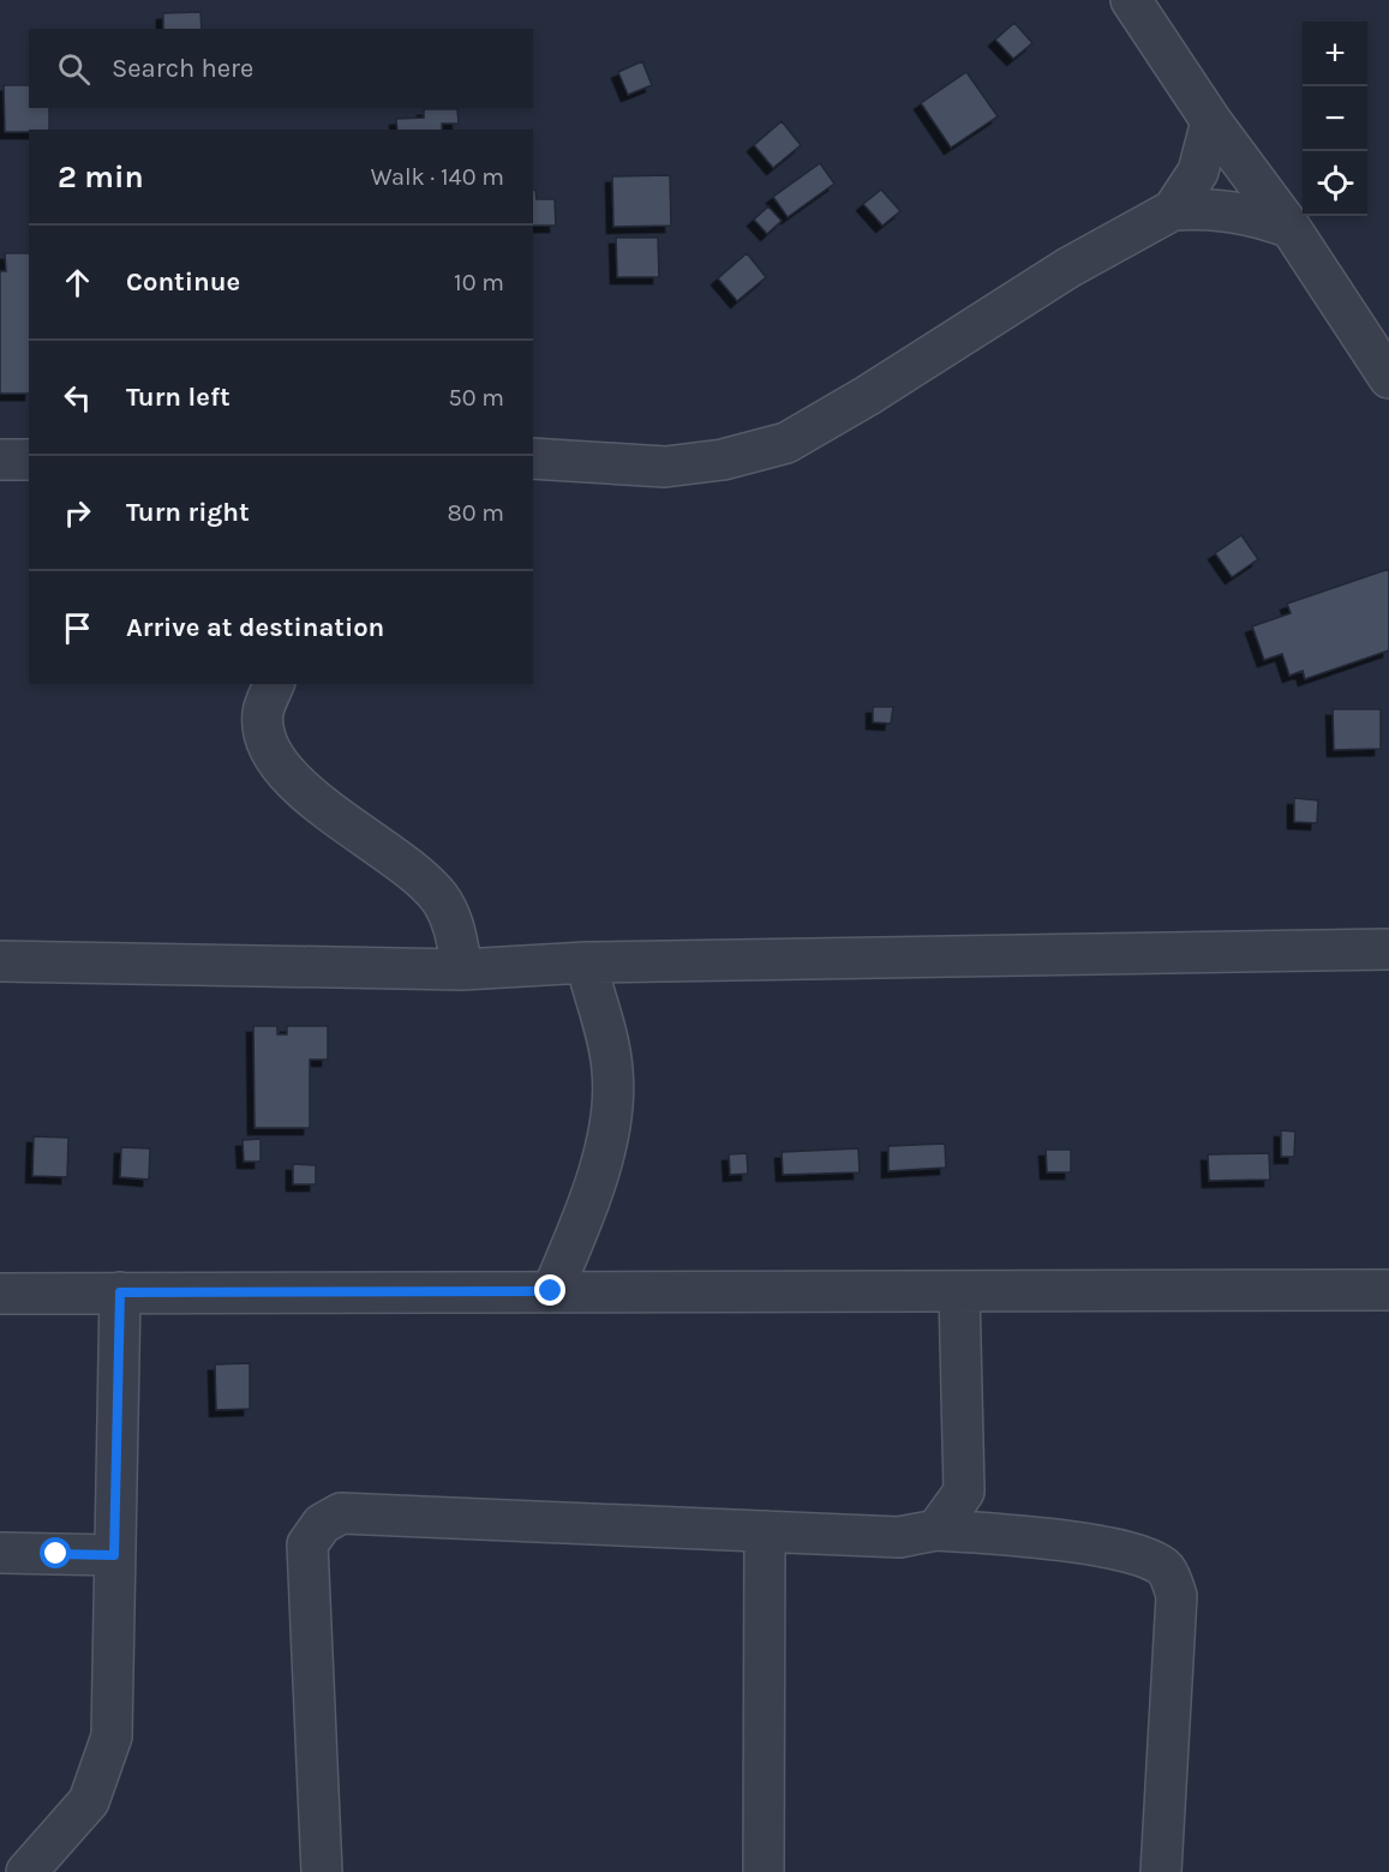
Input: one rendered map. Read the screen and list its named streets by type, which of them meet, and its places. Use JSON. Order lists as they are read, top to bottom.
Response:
{
  "page": {
    "map_buttons": ["+", "−"],
    "search": "Search here",
    "heading": ["2 min", "Walk · 140 m"],
    "list": [
      ["Continue", "10 m"],
      ["Turn left", "50 m"],
      ["Turn right", "80 m"],
      "Arrive at destination"
    ]
  }
}
